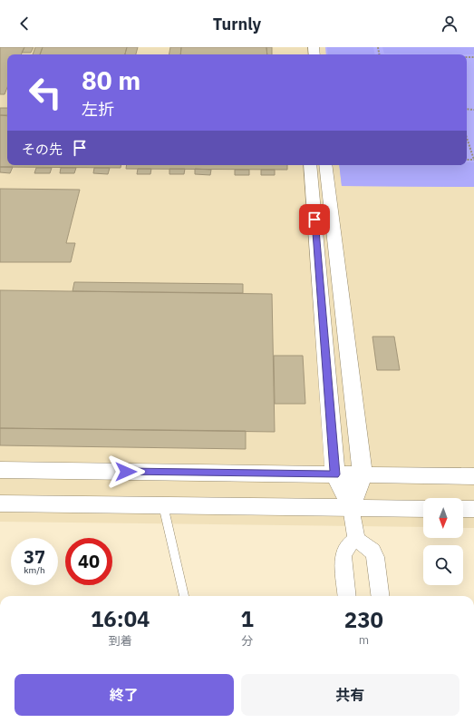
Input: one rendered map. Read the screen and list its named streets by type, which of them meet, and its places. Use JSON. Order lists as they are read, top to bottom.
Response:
{
  "north": "bottom",
  "page": {
    "header": "Turnly",
    "turn": ["80 m", "左折"],
    "then": "その先",
    "speed": "37 km/h",
    "limit": "40",
    "eta": [
      "16:04",
      "到着",
      "1",
      "分",
      "230",
      "m"
    ],
    "buttons": ["終了", "共有"]
  }
}
